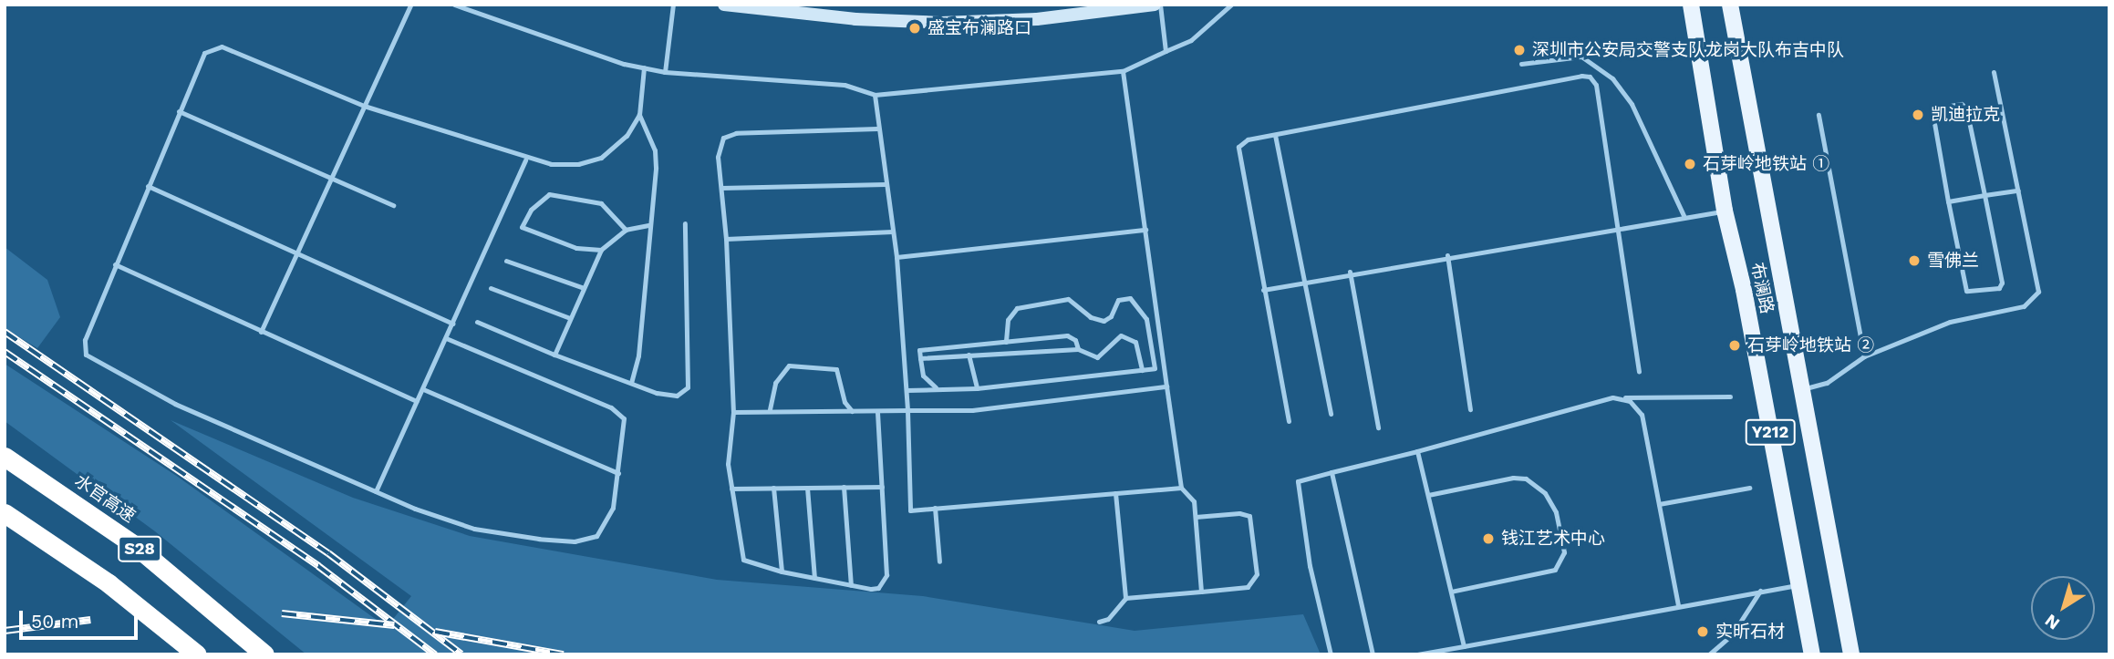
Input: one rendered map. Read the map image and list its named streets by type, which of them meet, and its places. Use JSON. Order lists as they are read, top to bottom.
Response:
{
  "streets": {
    "highway": ["水官高速", "S28"],
    "main road": ["布澜路", "Y212"]
  },
  "places": [
    "盛宝布澜路口",
    "深圳市公安局交警支队龙岗大队布吉中队",
    "凯迪拉克",
    "石芽岭地铁站 ①",
    "雪佛兰",
    "石芽岭地铁站 ②",
    "钱江艺术中心",
    "实昕石材"
  ],
  "scale_bar": "50 m",
  "north": "bottom left"
}
